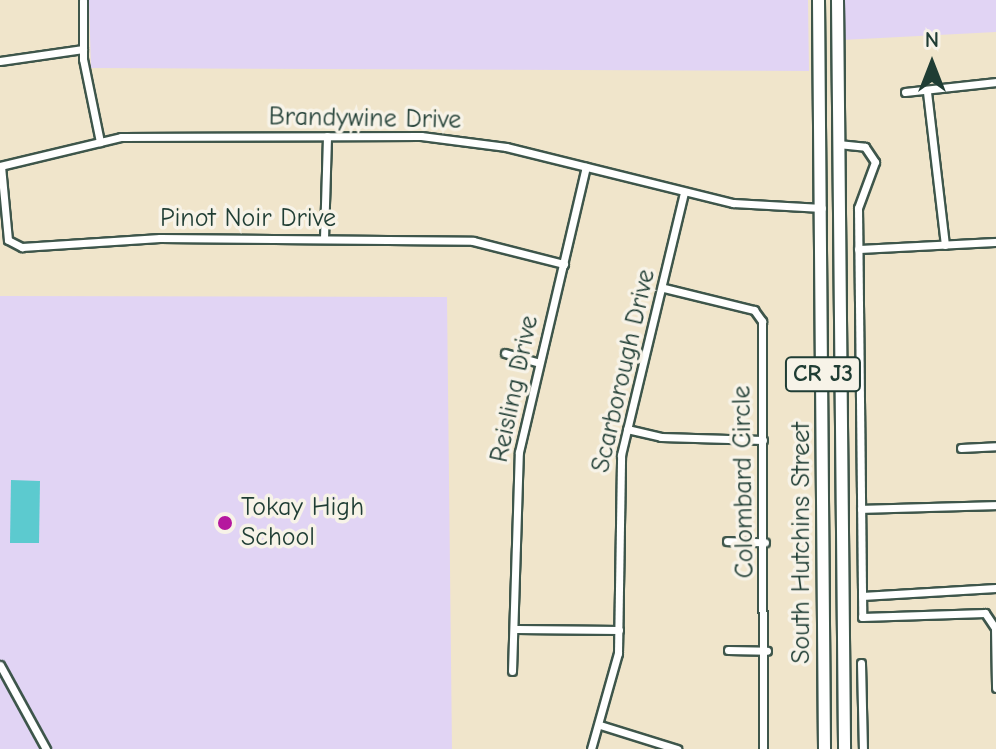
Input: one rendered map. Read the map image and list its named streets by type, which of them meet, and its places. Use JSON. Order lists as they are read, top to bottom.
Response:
{
  "streets": {
    "main road": ["CR J3", "South Hutchins Street"],
    "street": [
      "Brandywine Drive",
      "Pinot Noir Drive",
      "Scarborough Drive",
      "Reisling Drive",
      "Colombard Circle"
    ]
  },
  "crossings": [
    ["Brandywine Drive", "Pinot Noir Drive"],
    ["Brandywine Drive", "Scarborough Drive"],
    ["Brandywine Drive", "Reisling Drive"],
    ["Brandywine Drive", "South Hutchins Street"],
    ["Pinot Noir Drive", "Reisling Drive"],
    ["Scarborough Drive", "Colombard Circle"]
  ],
  "places": ["Tokay High School"],
  "north": "top"
}
